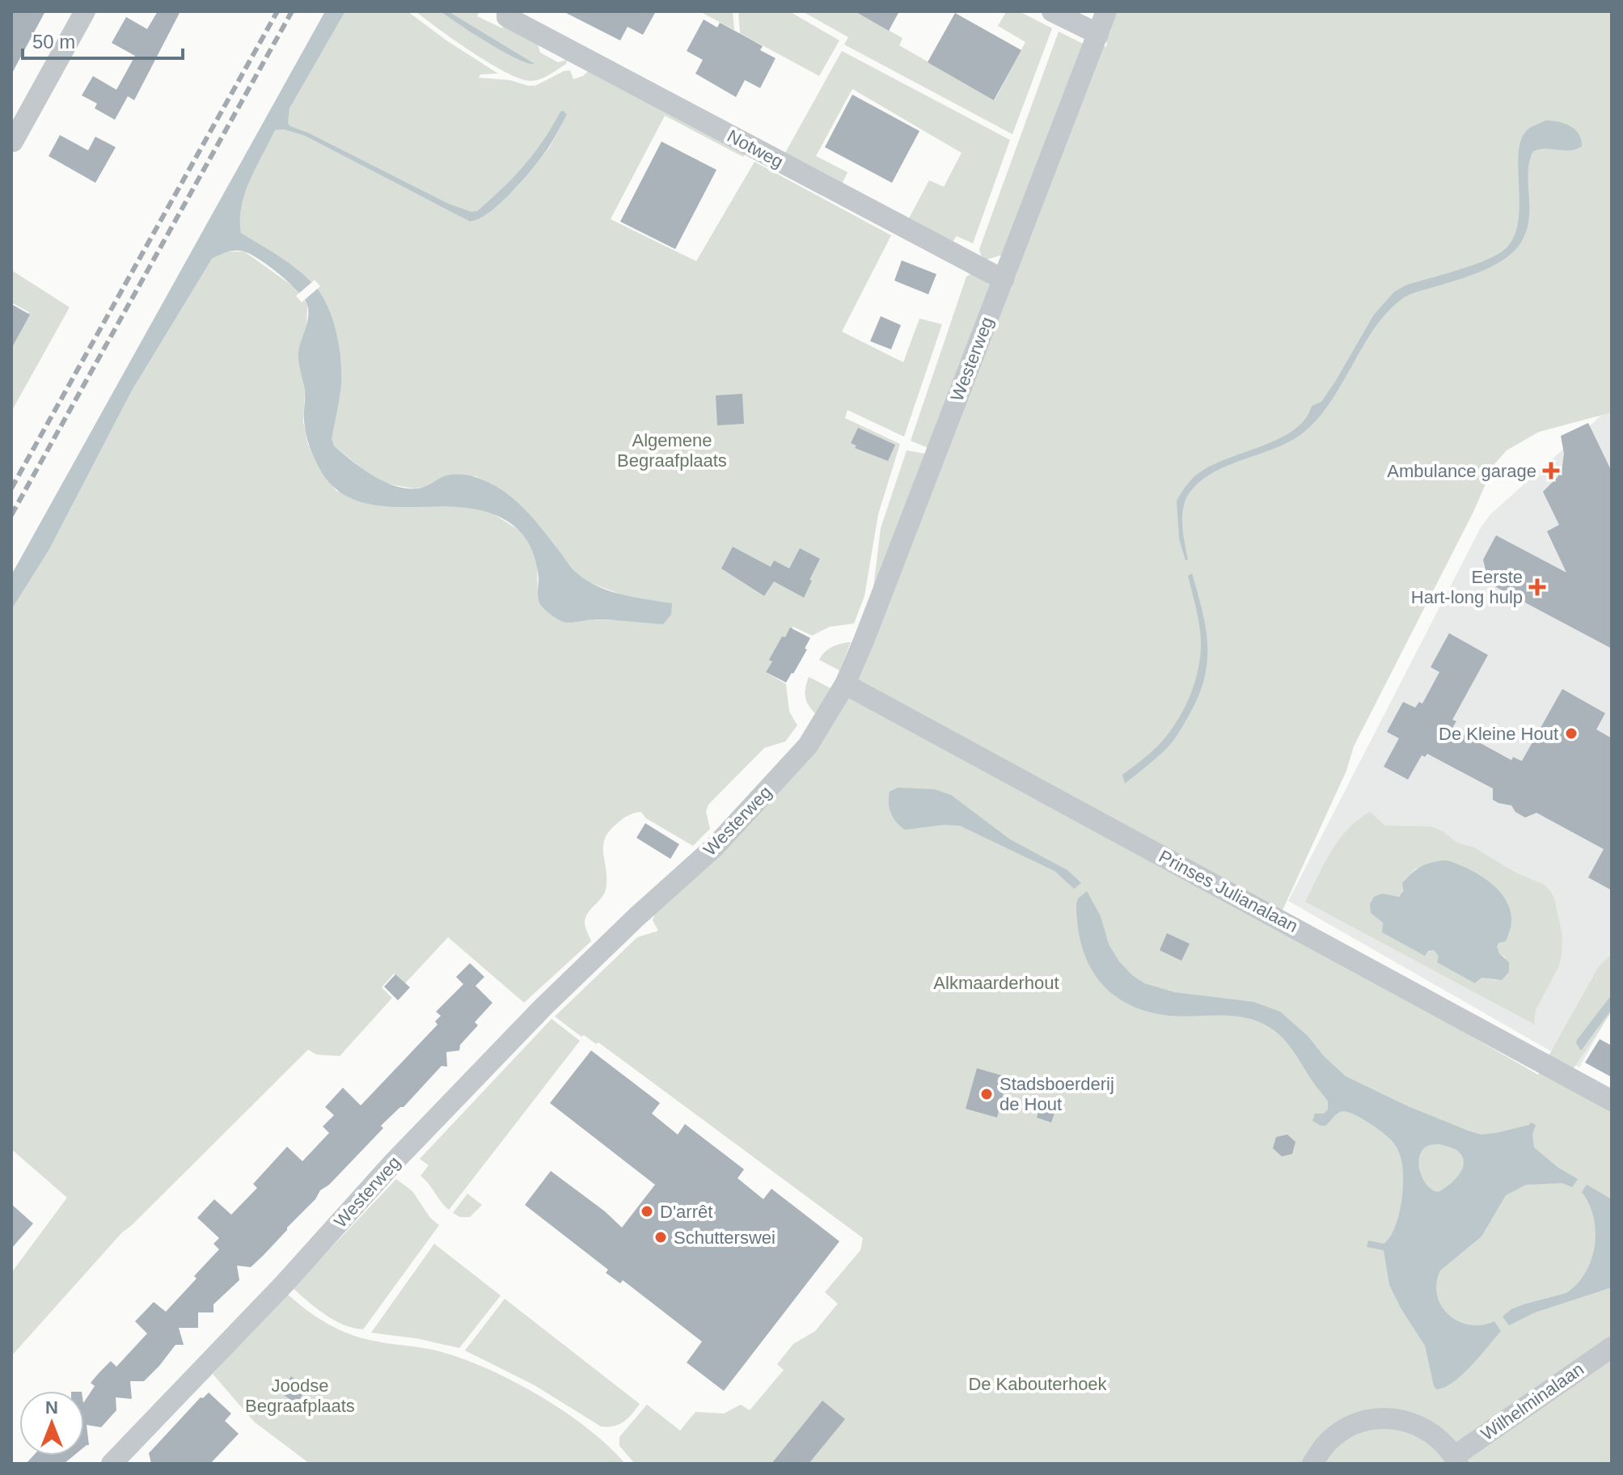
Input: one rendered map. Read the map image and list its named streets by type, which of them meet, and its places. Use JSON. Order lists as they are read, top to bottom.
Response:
{
  "streets": {
    "street": [
      "Notweg",
      "Westerweg",
      "Prinses Julianalaan",
      "Wilhelminalaan"
    ]
  },
  "crossings": [
    ["Notweg", "Westerweg"],
    ["Westerweg", "Prinses Julianalaan"]
  ],
  "parks": [
    "Algemene Begraafplaats",
    "Alkmaarderhout",
    "De Kabouterhoek",
    "Joodse Begraafplaats"
  ],
  "places": {
    "health": ["Ambulance garage", "Eerste Hart-long hulp"],
    "other": [
      "De Kleine Hout",
      "Stadsboerderij de Hout",
      "D'arrêt",
      "Schutterswei"
    ]
  },
  "scale_bar": "50 m",
  "north": "top"
}
